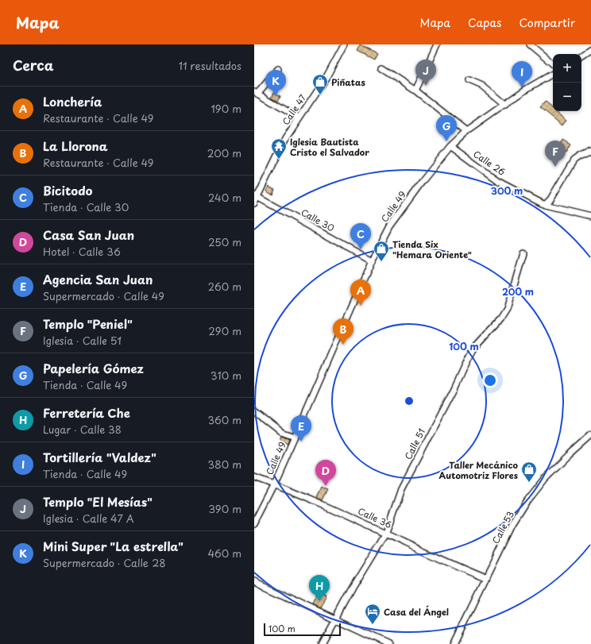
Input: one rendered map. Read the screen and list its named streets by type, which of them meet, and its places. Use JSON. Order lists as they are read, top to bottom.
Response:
{
  "streets": {
    "street": [
      "Calle 47",
      "Calle 26",
      "Calle 49",
      "Calle 30",
      "Calle 51",
      "Calle 36",
      "Calle 53"
    ]
  },
  "crossings": [
    ["Calle 47", "Calle 30"],
    ["Calle 26", "Calle 49"],
    ["Calle 49", "Calle 30"],
    ["Calle 49", "Calle 36"],
    ["Calle 51", "Calle 36"],
    ["Calle 36", "Calle 53"]
  ],
  "places": {
    "shop": ["Piñatas", "Tienda Six \"Hemara Oriente\"", "Taller Mecánico Automotriz Flores"],
    "temple": ["Iglesia Bautista Cristo el Salvador"],
    "hotel": ["Casa del Ángel"]
  },
  "scale_bar": "100 m",
  "page": {
    "header": "Mapa",
    "nav": ["Mapa", "Capas", "Compartir"],
    "heading": ["Cerca", "11 resultados"],
    "map_buttons": ["+", "−"],
    "pins": [
      "J",
      "I",
      "K",
      "G",
      "F",
      "C",
      "A",
      "B",
      "E",
      "D",
      "H"
    ],
    "list": [
      {
        "mark": "A",
        "name": "Lonchería",
        "note": "Restaurante · Calle 49",
        "value": "190 m"
      },
      {
        "mark": "B",
        "name": "La Llorona",
        "note": "Restaurante · Calle 49",
        "value": "200 m"
      },
      {
        "mark": "C",
        "name": "Bicitodo",
        "note": "Tienda · Calle 30",
        "value": "240 m"
      },
      {
        "mark": "D",
        "name": "Casa San Juan",
        "note": "Hotel · Calle 36",
        "value": "250 m"
      },
      {
        "mark": "E",
        "name": "Agencia San Juan",
        "note": "Supermercado · Calle 49",
        "value": "260 m"
      },
      {
        "mark": "F",
        "name": "Templo \"Peniel\"",
        "note": "Iglesia · Calle 51",
        "value": "290 m"
      },
      {
        "mark": "G",
        "name": "Papelería Gómez",
        "note": "Tienda · Calle 49",
        "value": "310 m"
      },
      {
        "mark": "H",
        "name": "Ferretería Che",
        "note": "Lugar · Calle 38",
        "value": "360 m"
      },
      {
        "mark": "I",
        "name": "Tortillería \"Valdez\"",
        "note": "Tienda · Calle 49",
        "value": "380 m"
      },
      {
        "mark": "J",
        "name": "Templo \"El Mesías\"",
        "note": "Iglesia · Calle 47 A",
        "value": "390 m"
      },
      {
        "mark": "K",
        "name": "Mini Super \"La estrella\"",
        "note": "Supermercado · Calle 28",
        "value": "460 m"
      }
    ],
    "scale": "100 m"
  },
  "rings": ["300 m", "200 m", "100 m"]
}
